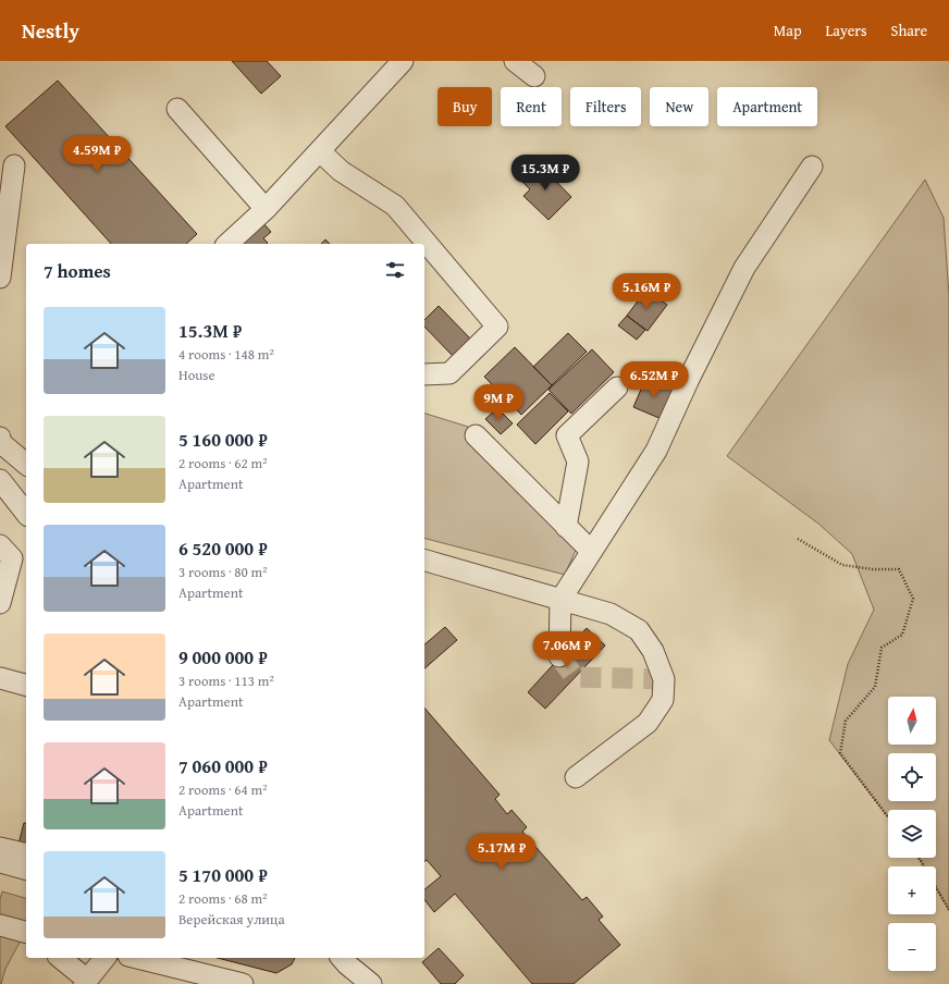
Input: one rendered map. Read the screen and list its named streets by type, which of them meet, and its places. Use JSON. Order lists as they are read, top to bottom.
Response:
{
  "north": "top",
  "page": {
    "header": "Nestly",
    "nav": ["Map", "Layers", "Share"],
    "chip": [
      "Buy",
      "Rent",
      "Filters",
      "New",
      "Apartment"
    ],
    "price": [
      "4.59M ₽",
      "15.3M ₽",
      "5.16M ₽",
      "6.52M ₽",
      "9M ₽",
      "7.06M ₽",
      "5.17M ₽"
    ],
    "heading": "7 homes",
    "list": [
      {
        "name": "15.3M ₽",
        "note": "4 rooms · 148 m² · House"
      },
      {
        "name": "5 160 000 ₽",
        "note": "2 rooms · 62 m² · Apartment"
      },
      {
        "name": "6 520 000 ₽",
        "note": "3 rooms · 80 m² · Apartment"
      },
      {
        "name": "9 000 000 ₽",
        "note": "3 rooms · 113 m² · Apartment"
      },
      {
        "name": "7 060 000 ₽",
        "note": "2 rooms · 64 m² · Apartment"
      },
      {
        "name": "5 170 000 ₽",
        "note": "2 rooms · 68 m² · Верейская улица"
      }
    ],
    "map_buttons": ["+", "−"]
  }
}
